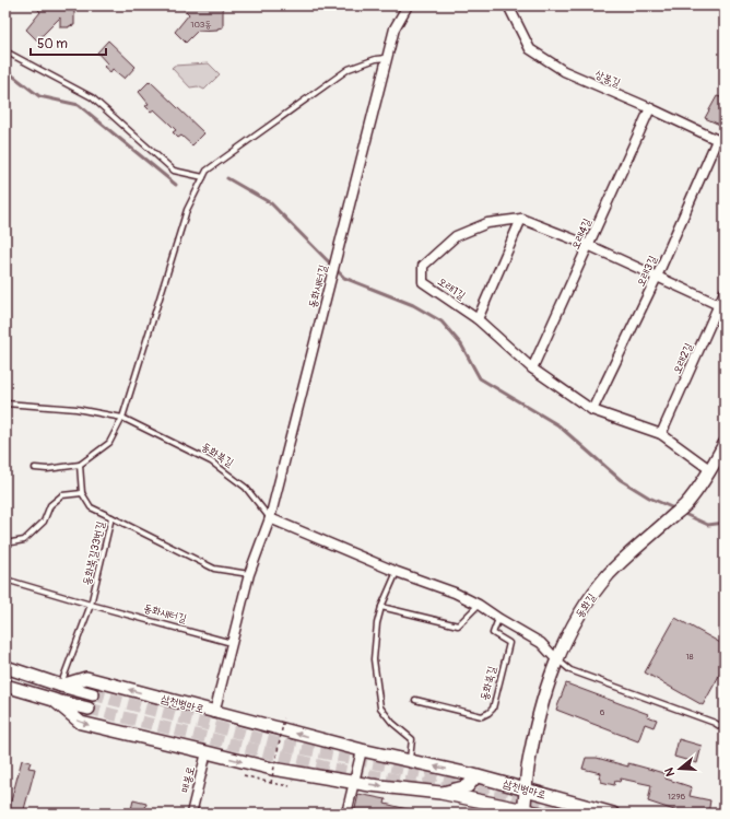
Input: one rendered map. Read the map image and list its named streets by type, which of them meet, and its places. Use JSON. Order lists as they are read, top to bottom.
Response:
{
  "streets": {
    "main road": ["동화길", "삼천병마로"],
    "street": [
      "상봉길",
      "오래4길",
      "오래3길",
      "동화새터길",
      "오래1길",
      "오래2길",
      "동화북길",
      "매봉로"
    ],
    "lane": ["동화북길33번길"]
  },
  "crossings": [
    ["상봉길", "오래4길"],
    ["상봉길", "오래3길"],
    ["오래4길", "오래1길"],
    ["오래3길", "오래1길"],
    ["동화새터길", "동화북길"],
    ["동화새터길", "동화북길33번길"],
    ["동화새터길", "삼천병마로"],
    ["오래1길", "오래2길"],
    ["오래1길", "동화길"],
    ["동화북길", "동화길"],
    ["동화북길33번길", "삼천병마로"],
    ["동화길", "삼천병마로"],
    ["삼천병마로", "매봉로"]
  ],
  "house_numbers": [
    "103동",
    "18",
    "6",
    "1296"
  ],
  "scale_bar": "50 m",
  "north": "left"
}
